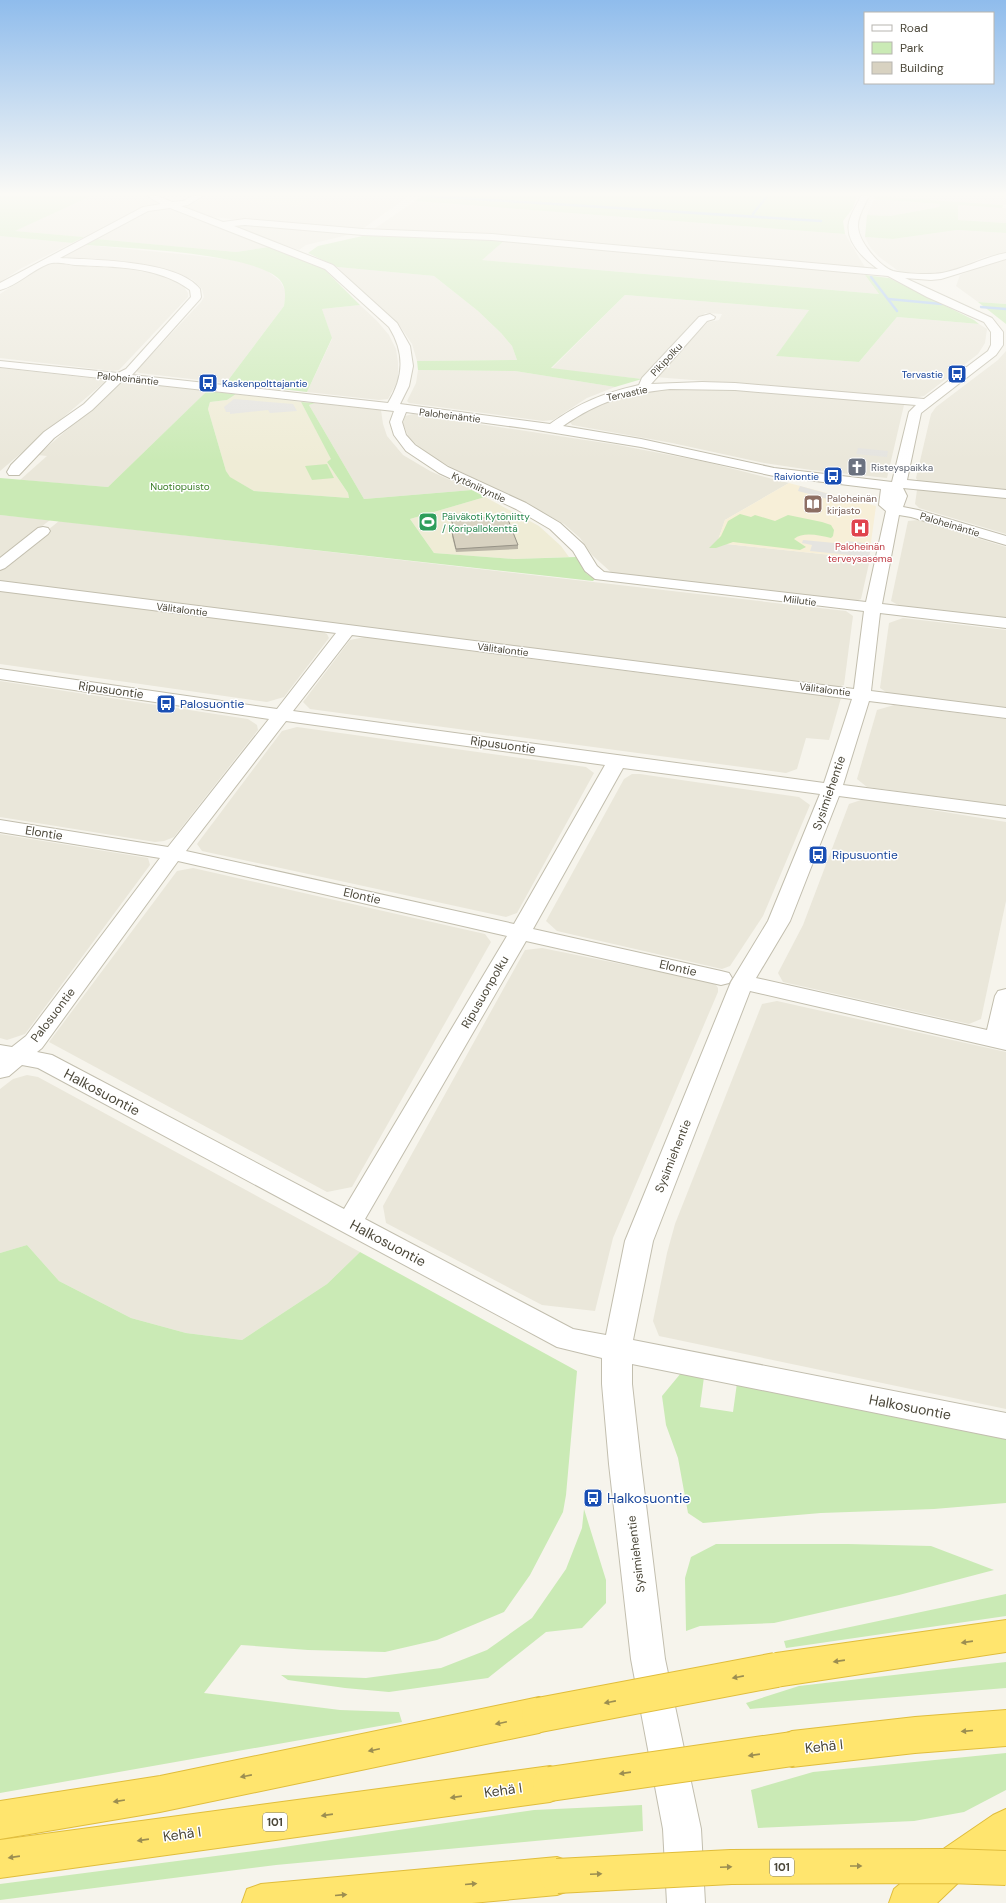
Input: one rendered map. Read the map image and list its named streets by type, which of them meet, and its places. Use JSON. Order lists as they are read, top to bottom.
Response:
{
  "streets": {
    "highway": ["Kehä I", "101"],
    "street": [
      "Pikipolku",
      "Paloheinäntie",
      "Tervastie",
      "Kytöniityntie",
      "Miilutie",
      "Välitalontie",
      "Ripusuontie",
      "Sysimiehentie",
      "Elontie",
      "Ripusuonpolku",
      "Palosuontie",
      "Halkosuontie"
    ]
  },
  "crossings": [
    ["Pikipolku", "Tervastie"],
    ["Paloheinäntie", "Tervastie"],
    ["Paloheinäntie", "Kytöniityntie"],
    ["Paloheinäntie", "Sysimiehentie"],
    ["Tervastie", "Sysimiehentie"],
    ["Kytöniityntie", "Miilutie"],
    ["Miilutie", "Sysimiehentie"],
    ["Välitalontie", "Sysimiehentie"],
    ["Välitalontie", "Palosuontie"],
    ["Ripusuontie", "Sysimiehentie"],
    ["Ripusuontie", "Ripusuonpolku"],
    ["Ripusuontie", "Palosuontie"],
    ["Sysimiehentie", "Elontie"],
    ["Sysimiehentie", "Halkosuontie"],
    ["Elontie", "Ripusuonpolku"],
    ["Elontie", "Palosuontie"],
    ["Ripusuonpolku", "Halkosuontie"],
    ["Palosuontie", "Halkosuontie"]
  ],
  "parks": ["Nuotiopuisto"],
  "places": {
    "bus stop": [
      "Tervastie",
      "Kaskenpolttajantie",
      "Raiviontie",
      "Palosuontie",
      "Ripusuontie",
      "Halkosuontie"
    ],
    "church": ["Risteyspaikka"],
    "library": ["Paloheinän kirjasto"],
    "sports": ["Päiväkoti Kytöniitty / Koripallokenttä"],
    "hospital": ["Paloheinän terveysasema"]
  },
  "legend": ["Road", "Park", "Building"]
}
